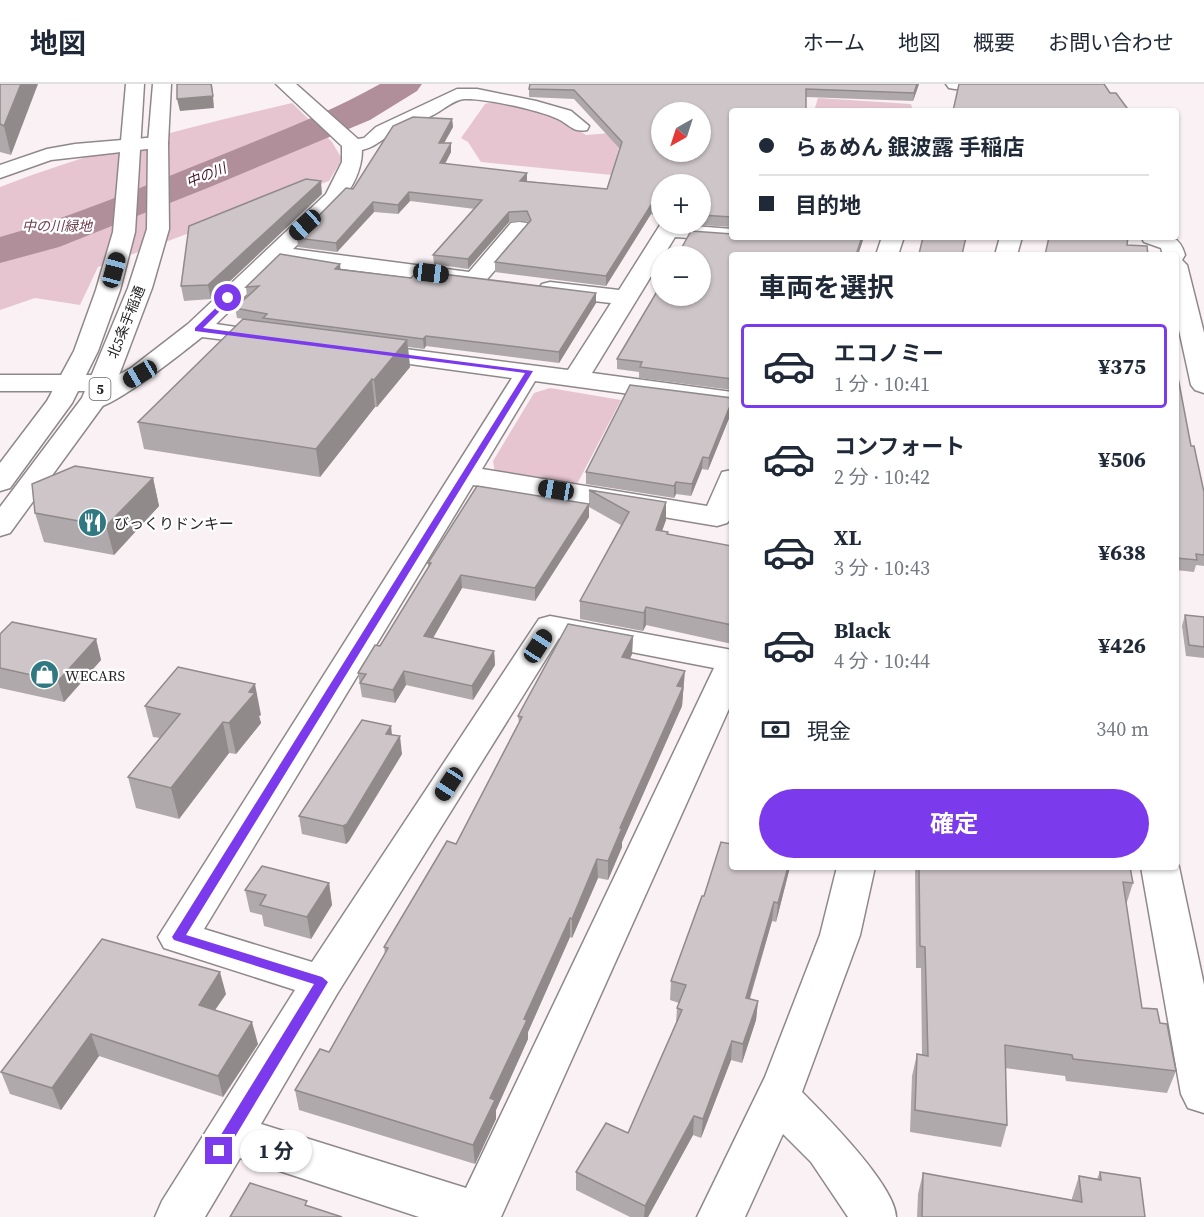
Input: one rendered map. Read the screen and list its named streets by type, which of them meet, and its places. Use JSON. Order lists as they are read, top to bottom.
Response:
{
  "streets": {
    "main road": ["北5条手稲通", "5"]
  },
  "water": ["中の川"],
  "parks": ["中の川緑地"],
  "places": {
    "restaurant": ["びっくりドンキー"],
    "shop": ["WECARS"]
  },
  "north": "bottom left",
  "page": {
    "header": "地図",
    "nav": [
      "ホーム",
      "地図",
      "概要",
      "お問い合わせ"
    ],
    "map_buttons": ["+", "−"],
    "banner": ["らぁめん 銀波露 手稲店", "目的地"],
    "heading": "車両を選択",
    "list": [
      {
        "name": "エコノミー",
        "note": "1 分 · 10:41",
        "value": "¥375"
      },
      {
        "name": "コンフォート",
        "note": "2 分 · 10:42",
        "value": "¥506"
      },
      {
        "name": "XL",
        "note": "3 分 · 10:43",
        "value": "¥638"
      },
      {
        "name": "Black",
        "note": "4 分 · 10:44",
        "value": "¥426"
      }
    ],
    "pay": ["現金", "340 m"],
    "buttons": "確定",
    "bubble": "1 分"
  }
}
